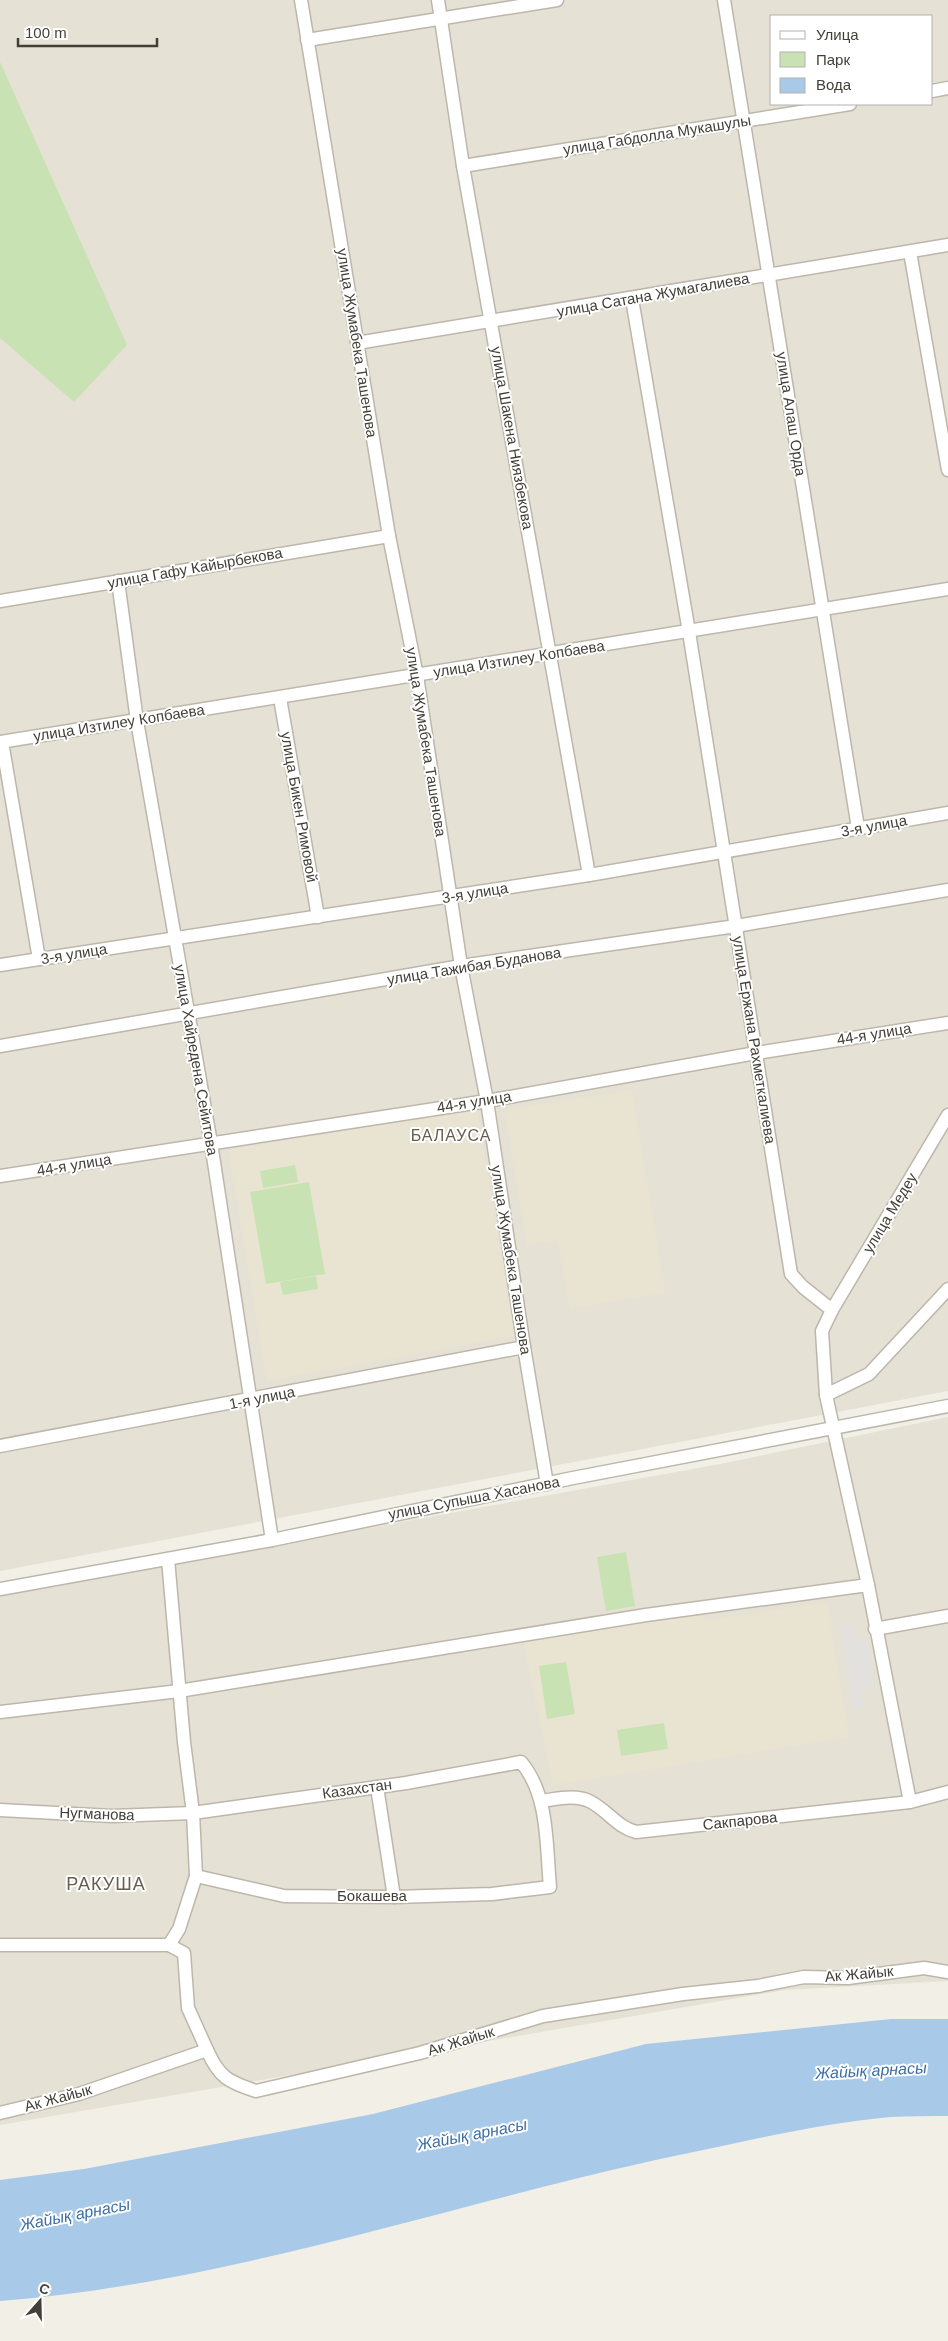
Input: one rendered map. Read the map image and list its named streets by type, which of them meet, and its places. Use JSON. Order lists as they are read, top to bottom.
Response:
{
  "streets": {
    "street": [
      "улица Габдолла Мукашулы",
      "улица Сатана Жумагалиева",
      "улица Жумабека Ташенова",
      "улица Алаш Орда",
      "улица Шакена Ниязбекова",
      "улица Гафу Кайырбекова",
      "улица Изтилеу Копбаева",
      "улица Бикен Римовой",
      "3-я улица",
      "улица Тажибая Буданова",
      "44-я улица",
      "улица Ержана Рахметкалиева",
      "улица Хайредена Сейитова",
      "улица Медеу",
      "1-я улица",
      "улица Супыша Хасанова",
      "Казахстан",
      "Нугманова",
      "Сакпарова",
      "Бокашева",
      "Ак Жайык"
    ]
  },
  "crossings": [
    ["улица Габдолла Мукашулы", "улица Алаш Орда"],
    ["улица Габдолла Мукашулы", "улица Шакена Ниязбекова"],
    ["улица Сатана Жумагалиева", "улица Жумабека Ташенова"],
    ["улица Сатана Жумагалиева", "улица Алаш Орда"],
    ["улица Сатана Жумагалиева", "улица Шакена Ниязбекова"],
    ["улица Сатана Жумагалиева", "улица Ержана Рахметкалиева"],
    ["улица Жумабека Ташенова", "улица Гафу Кайырбекова"],
    ["улица Жумабека Ташенова", "улица Изтилеу Копбаева"],
    ["улица Жумабека Ташенова", "3-я улица"],
    ["улица Жумабека Ташенова", "улица Тажибая Буданова"],
    ["улица Жумабека Ташенова", "44-я улица"],
    ["улица Жумабека Ташенова", "1-я улица"],
    ["улица Жумабека Ташенова", "улица Супыша Хасанова"],
    ["улица Алаш Орда", "улица Изтилеу Копбаева"],
    ["улица Алаш Орда", "3-я улица"],
    ["улица Шакена Ниязбекова", "улица Изтилеу Копбаева"],
    ["улица Шакена Ниязбекова", "3-я улица"],
    ["улица Гафу Кайырбекова", "улица Хайредена Сейитова"],
    ["улица Изтилеу Копбаева", "улица Бикен Римовой"],
    ["улица Изтилеу Копбаева", "улица Ержана Рахметкалиева"],
    ["улица Изтилеу Копбаева", "улица Хайредена Сейитова"],
    ["улица Бикен Римовой", "3-я улица"],
    ["3-я улица", "улица Ержана Рахметкалиева"],
    ["3-я улица", "улица Хайредена Сейитова"],
    ["улица Тажибая Буданова", "улица Ержана Рахметкалиева"],
    ["улица Тажибая Буданова", "улица Хайредена Сейитова"],
    ["44-я улица", "улица Ержана Рахметкалиева"],
    ["44-я улица", "улица Хайредена Сейитова"],
    ["улица Ержана Рахметкалиева", "улица Медеу"],
    ["улица Хайредена Сейитова", "1-я улица"],
    ["улица Хайредена Сейитова", "улица Супыша Хасанова"],
    ["Казахстан", "Нугманова"],
    ["Казахстан", "Сакпарова"],
    ["Казахстан", "Бокашева"],
    ["Сакпарова", "Бокашева"]
  ],
  "districts": ["БАЛАУСА", "РАКУША"],
  "water": ["Жайық арнасы"],
  "legend": ["Улица", "Парк", "Вода"],
  "scale_bar": "100 m",
  "north": "top"
}
